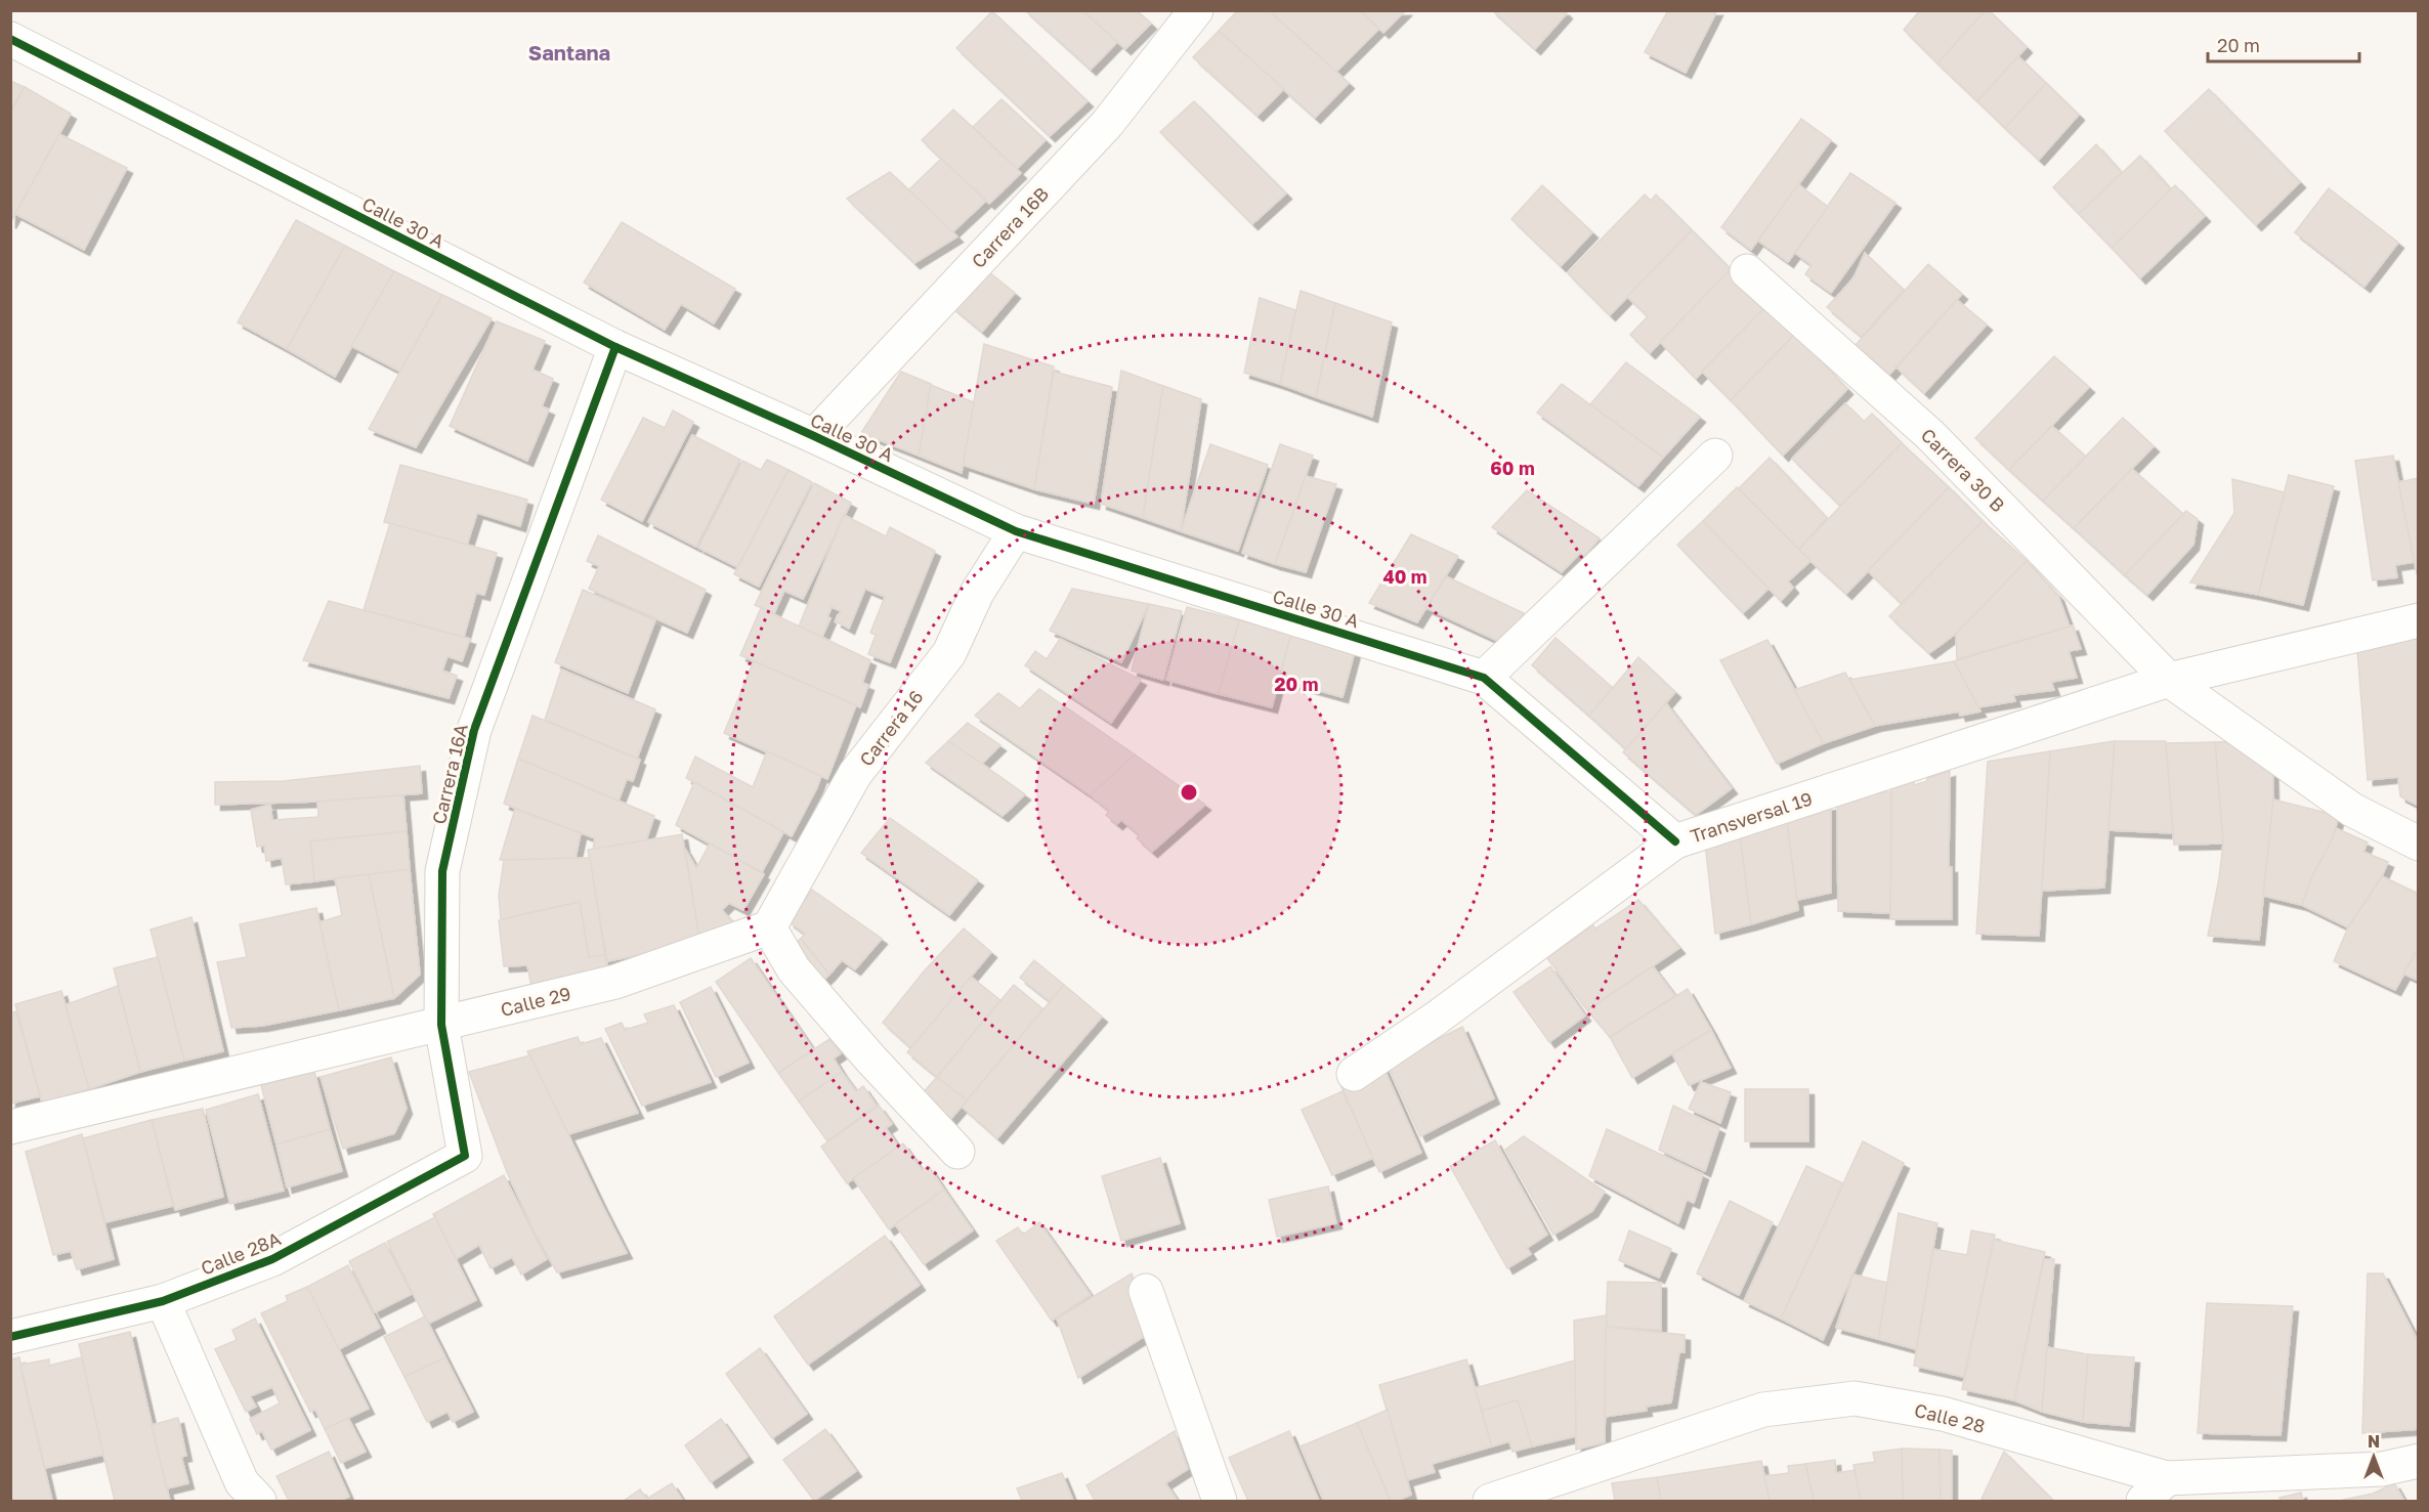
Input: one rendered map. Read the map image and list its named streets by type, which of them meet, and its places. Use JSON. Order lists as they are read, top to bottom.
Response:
{
  "streets": {
    "street": [
      "Calle 30 A",
      "Carrera 16B",
      "Carrera 30 B",
      "Carrera 16",
      "Carrera 16A",
      "Transversal 19",
      "Calle 29",
      "Calle 28A",
      "Calle 28"
    ]
  },
  "crossings": [
    ["Calle 30 A", "Carrera 16B"],
    ["Calle 30 A", "Carrera 16"],
    ["Calle 30 A", "Carrera 16A"],
    ["Calle 30 A", "Transversal 19"],
    ["Carrera 30 B", "Transversal 19"],
    ["Carrera 16", "Calle 29"],
    ["Carrera 16A", "Calle 29"],
    ["Carrera 16A", "Calle 28A"]
  ],
  "districts": ["Santana"],
  "scale_bar": "20 m",
  "north": "top",
  "rings": ["60 m", "40 m", "20 m"]
}
